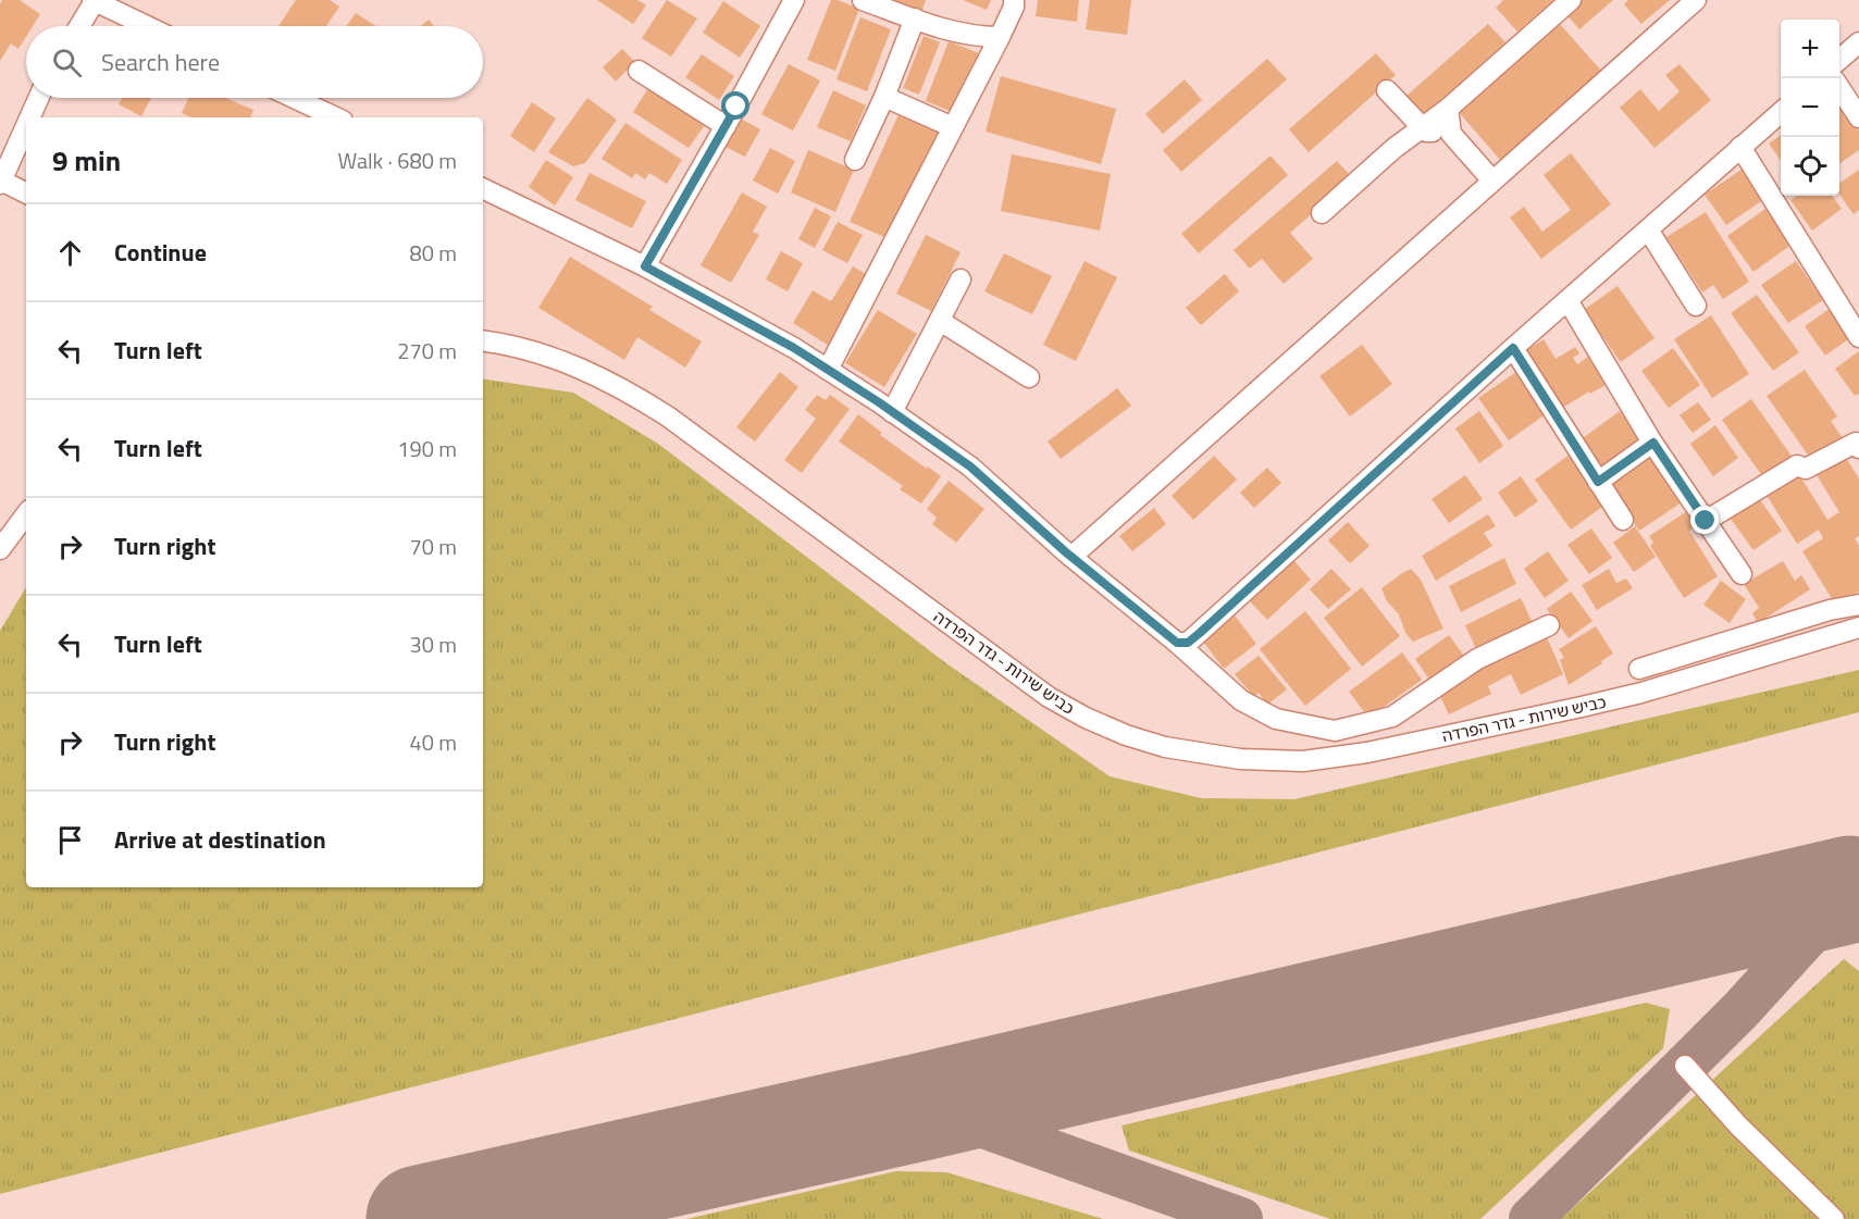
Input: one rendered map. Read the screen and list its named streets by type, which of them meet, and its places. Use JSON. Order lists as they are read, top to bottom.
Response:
{
  "streets": {
    "street": ["כביש שירות - גדר הפרדה"]
  },
  "page": {
    "map_buttons": ["+", "−"],
    "search": "Search here",
    "heading": ["9 min", "Walk · 680 m"],
    "list": [
      ["Continue", "80 m"],
      ["Turn left", "270 m"],
      ["Turn left", "190 m"],
      ["Turn right", "70 m"],
      ["Turn left", "30 m"],
      ["Turn right", "40 m"],
      "Arrive at destination"
    ]
  }
}
